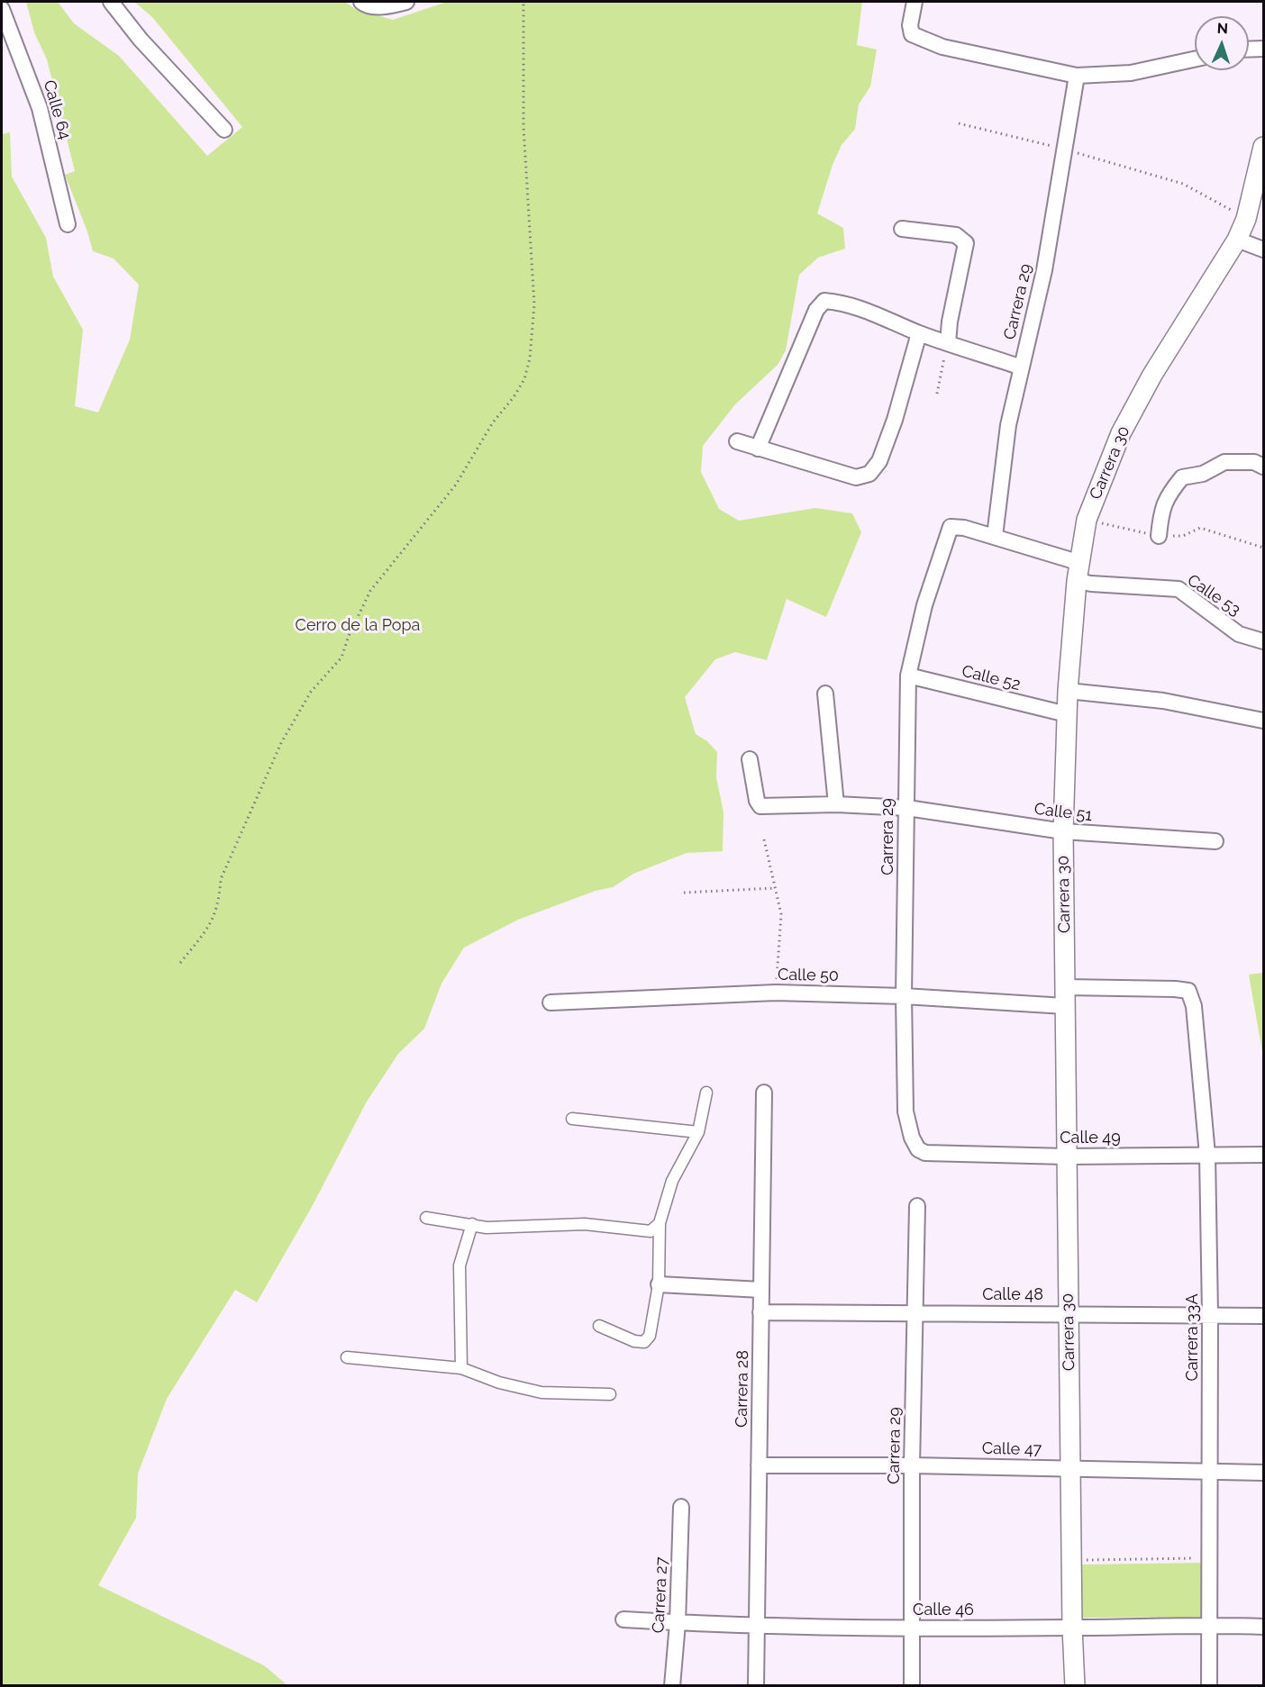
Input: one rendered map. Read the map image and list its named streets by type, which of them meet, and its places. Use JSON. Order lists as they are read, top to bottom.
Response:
{
  "streets": {
    "street": [
      "Calle 64",
      "Carrera 29",
      "Carrera 30",
      "Calle 53",
      "Calle 52",
      "Calle 51",
      "Calle 50",
      "Calle 49",
      "Calle 48",
      "Carrera 33A",
      "Carrera 28",
      "Calle 47",
      "Carrera 27",
      "Calle 46"
    ]
  },
  "crossings": [
    ["Carrera 29", "Calle 53"],
    ["Carrera 29", "Calle 52"],
    ["Carrera 29", "Calle 51"],
    ["Carrera 29", "Calle 50"],
    ["Carrera 29", "Calle 49"],
    ["Carrera 29", "Calle 48"],
    ["Carrera 29", "Calle 47"],
    ["Carrera 29", "Calle 46"],
    ["Carrera 30", "Calle 53"],
    ["Carrera 30", "Calle 52"],
    ["Carrera 30", "Calle 51"],
    ["Carrera 30", "Calle 50"],
    ["Carrera 30", "Calle 49"],
    ["Carrera 30", "Calle 48"],
    ["Carrera 30", "Calle 47"],
    ["Carrera 30", "Calle 46"],
    ["Calle 50", "Carrera 33A"],
    ["Calle 49", "Carrera 33A"],
    ["Calle 48", "Carrera 33A"],
    ["Calle 48", "Carrera 28"],
    ["Carrera 33A", "Calle 47"],
    ["Carrera 33A", "Calle 46"],
    ["Carrera 28", "Calle 47"],
    ["Carrera 28", "Calle 46"],
    ["Carrera 27", "Calle 46"]
  ],
  "parks": ["Cerro de la Popa"],
  "north": "top"
}
